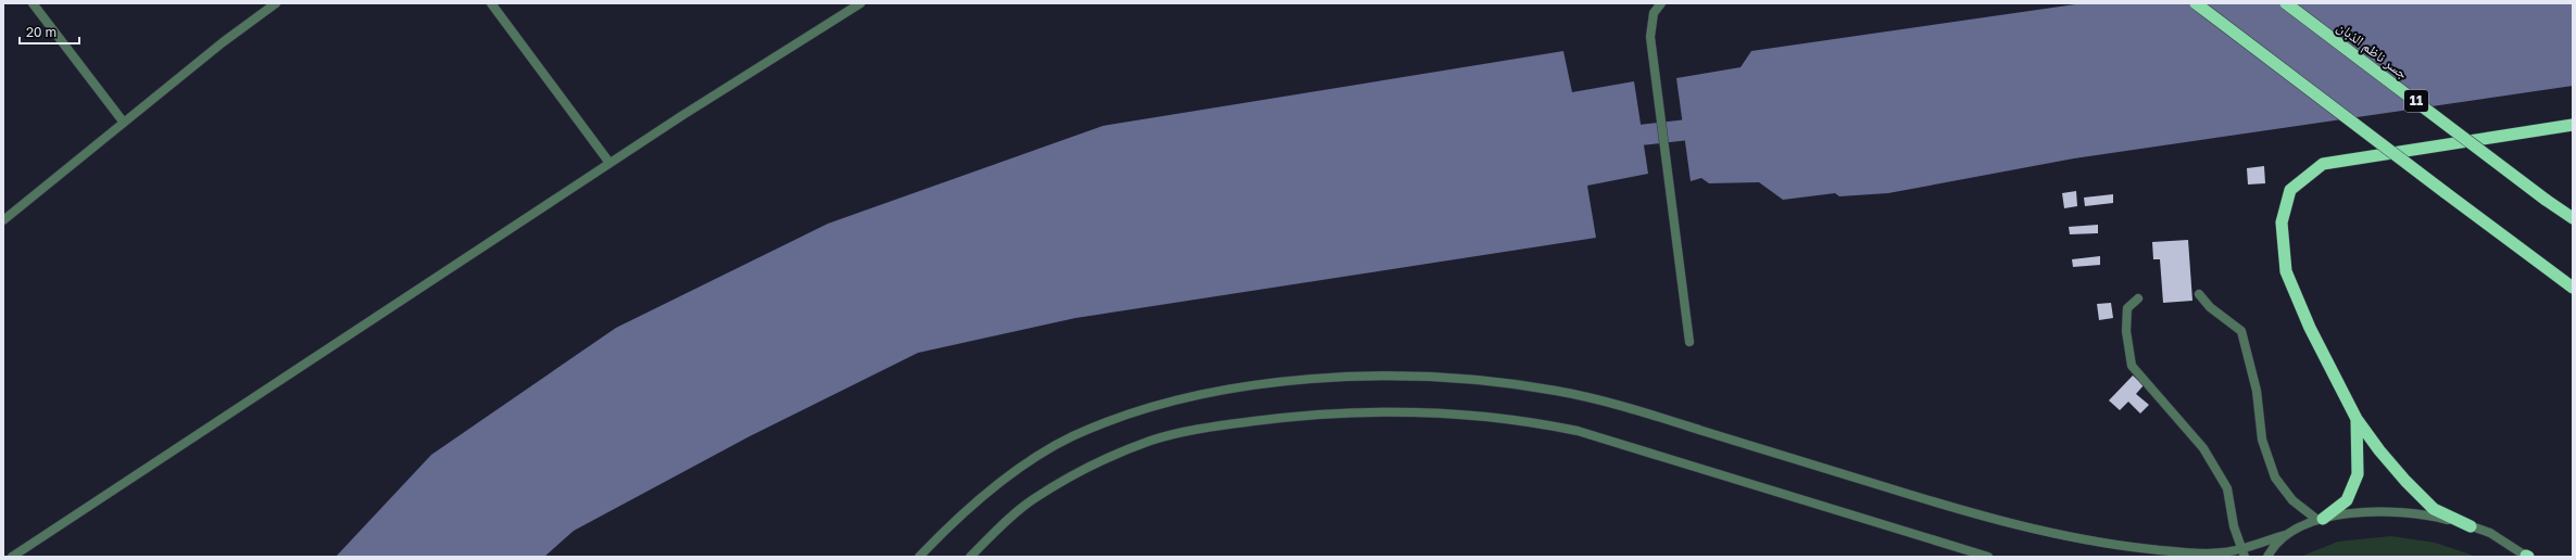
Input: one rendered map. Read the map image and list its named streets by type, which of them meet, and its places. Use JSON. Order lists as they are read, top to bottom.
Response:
{
  "streets": {
    "highway": ["جسر ناظم الذبان", "11"]
  },
  "scale_bar": "20 m"
}
